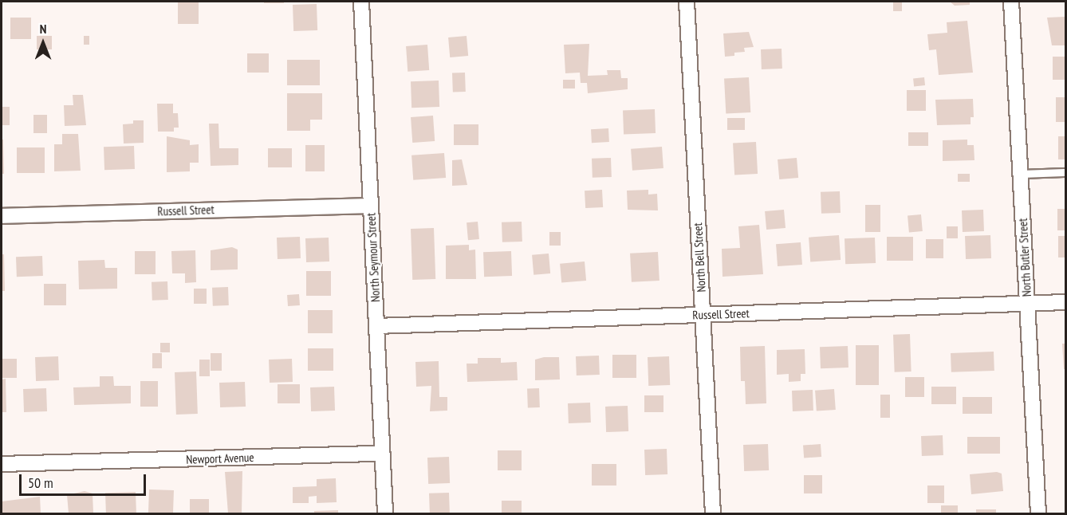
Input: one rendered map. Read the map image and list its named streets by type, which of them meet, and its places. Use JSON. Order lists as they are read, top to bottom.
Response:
{
  "streets": {
    "street": [
      "Russell Street",
      "North Seymour Street",
      "North Bell Street",
      "North Butler Street",
      "Newport Avenue"
    ]
  },
  "crossings": [
    ["Russell Street", "North Seymour Street"],
    ["Russell Street", "North Bell Street"],
    ["Russell Street", "North Butler Street"],
    ["North Seymour Street", "Newport Avenue"]
  ],
  "scale_bar": "50 m",
  "north": "top"
}
